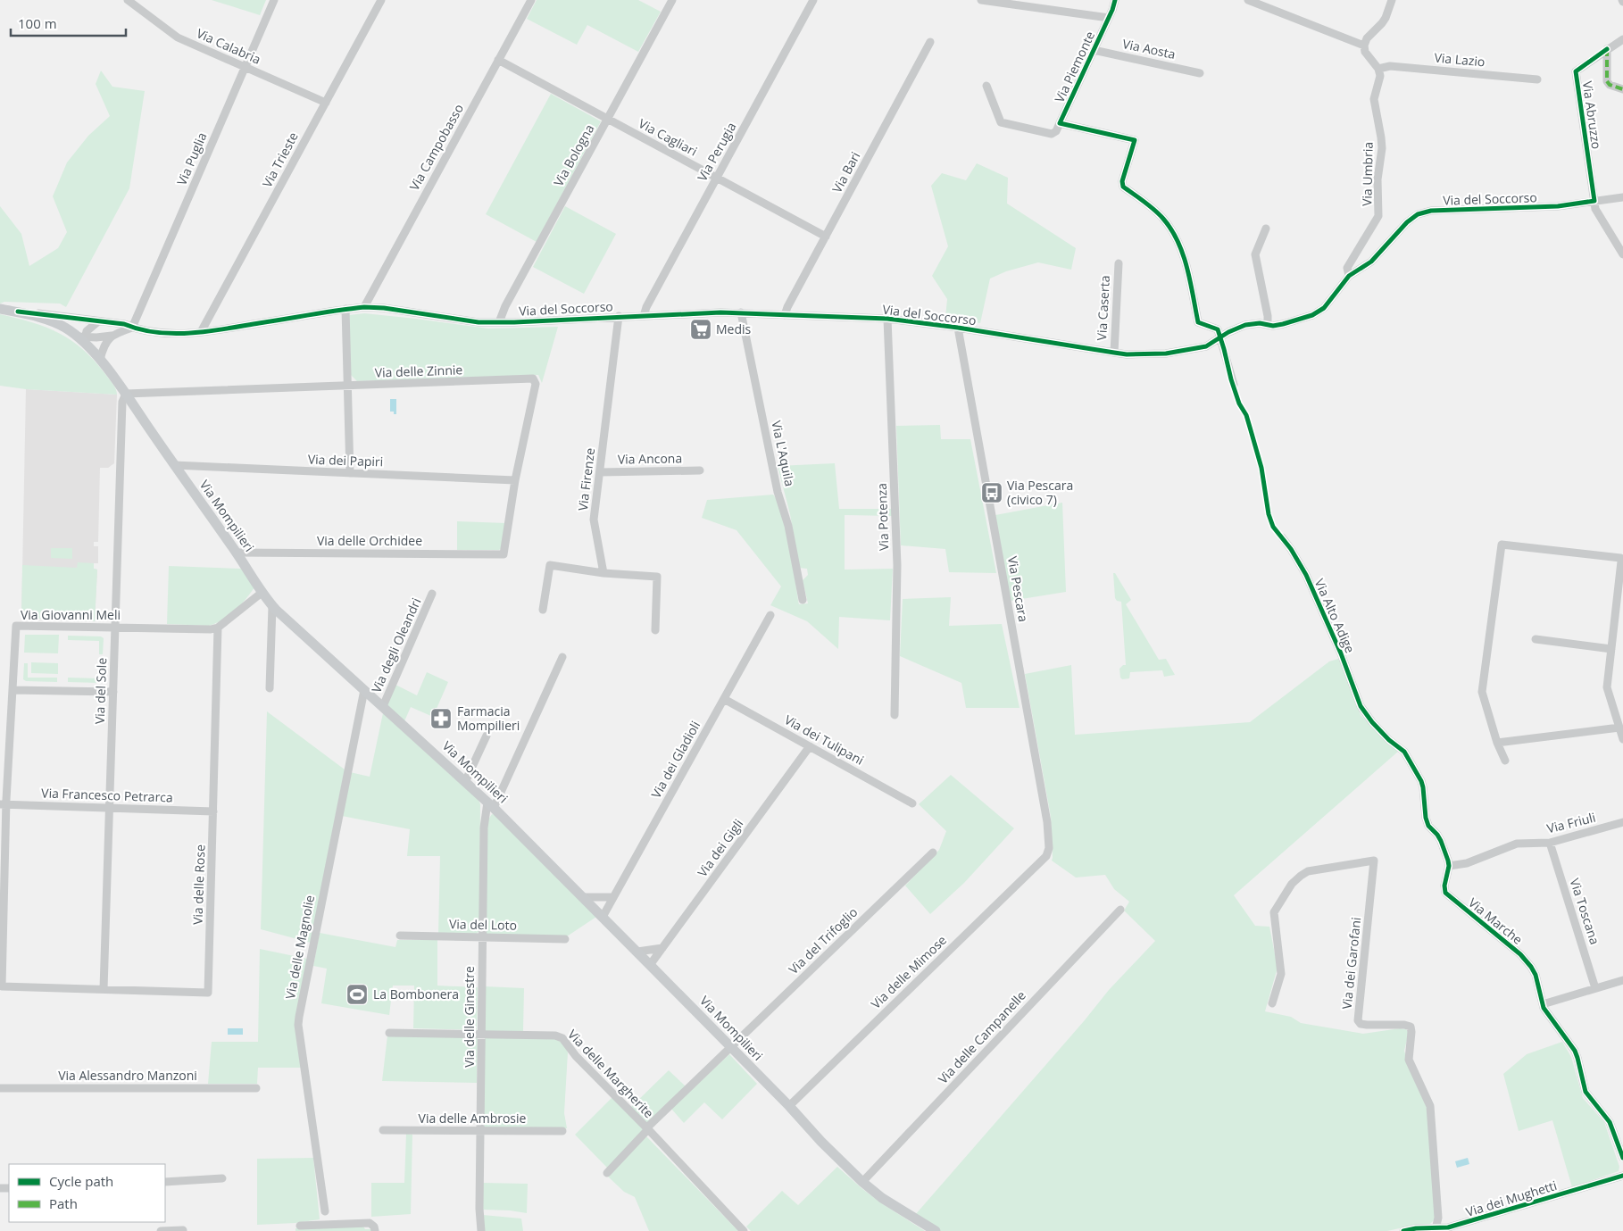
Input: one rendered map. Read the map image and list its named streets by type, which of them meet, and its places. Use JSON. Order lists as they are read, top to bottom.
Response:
{
  "streets": {
    "street": [
      "Via Calabria",
      "Via Aosta",
      "Via Lazio",
      "Via Piemonte",
      "Via Abruzzo",
      "Via Cagliari",
      "Via Campobasso",
      "Via Perugia",
      "Via Bologna",
      "Via Puglia",
      "Via Trieste",
      "Via Bari",
      "Via Umbria",
      "Via del Soccorso",
      "Via Caserta",
      "Via delle Zinnie",
      "Via L'Aquila",
      "Via Ancona",
      "Via dei Papiri",
      "Via Firenze",
      "Via Mompilieri",
      "Via Potenza",
      "Via delle Orchidee",
      "Via Pescara",
      "Via Giovanni Meli",
      "Via Alto Adige",
      "Via degli Oleandri",
      "Via del Sole",
      "Via dei Tulipani",
      "Via dei Gladioli",
      "Via Francesco Petrarca",
      "Via Friuli",
      "Via dei Gigli",
      "Via delle Rose",
      "Via Toscana",
      "Via Marche",
      "Via del Loto",
      "Via del Trifoglio",
      "Via delle Magnolie",
      "Via dei Garofani",
      "Via delle Mimose",
      "Via delle Ginestre",
      "Via delle Campanelle",
      "Via delle Margherite",
      "Via Alessandro Manzoni",
      "Via delle Ambrosie",
      "Via dei Mughetti"
    ]
  },
  "crossings": [
    ["Via Calabria", "Via Puglia"],
    ["Via Calabria", "Via Trieste"],
    ["Via Aosta", "Via Piemonte"],
    ["Via Lazio", "Via Umbria"],
    ["Via Abruzzo", "Via del Soccorso"],
    ["Via Cagliari", "Via Campobasso"],
    ["Via Cagliari", "Via Perugia"],
    ["Via Cagliari", "Via Bologna"],
    ["Via Cagliari", "Via Bari"],
    ["Via Campobasso", "Via del Soccorso"],
    ["Via Perugia", "Via del Soccorso"],
    ["Via Bologna", "Via del Soccorso"],
    ["Via Puglia", "Via del Soccorso"],
    ["Via Trieste", "Via del Soccorso"],
    ["Via Bari", "Via del Soccorso"],
    ["Via Umbria", "Via del Soccorso"],
    ["Via del Soccorso", "Via Caserta"],
    ["Via del Soccorso", "Via L'Aquila"],
    ["Via del Soccorso", "Via Firenze"],
    ["Via del Soccorso", "Via Mompilieri"],
    ["Via del Soccorso", "Via Potenza"],
    ["Via del Soccorso", "Via Pescara"],
    ["Via delle Zinnie", "Via dei Papiri"],
    ["Via delle Zinnie", "Via Mompilieri"],
    ["Via delle Zinnie", "Via delle Orchidee"],
    ["Via delle Zinnie", "Via del Sole"],
    ["Via Ancona", "Via Firenze"],
    ["Via dei Papiri", "Via Mompilieri"],
    ["Via Mompilieri", "Via delle Orchidee"],
    ["Via Mompilieri", "Via degli Oleandri"],
    ["Via Mompilieri", "Via del Sole"],
    ["Via Mompilieri", "Via dei Gladioli"],
    ["Via Mompilieri", "Via dei Gigli"],
    ["Via Mompilieri", "Via del Trifoglio"],
    ["Via Mompilieri", "Via delle Magnolie"],
    ["Via Mompilieri", "Via delle Mimose"],
    ["Via Mompilieri", "Via delle Ginestre"],
    ["Via Mompilieri", "Via delle Campanelle"],
    ["Via Pescara", "Via delle Mimose"],
    ["Via Giovanni Meli", "Via del Sole"],
    ["Via Giovanni Meli", "Via Francesco Petrarca"],
    ["Via Giovanni Meli", "Via delle Rose"],
    ["Via Alto Adige", "Via Friuli"],
    ["Via Alto Adige", "Via Marche"],
    ["Via del Sole", "Via Francesco Petrarca"],
    ["Via del Sole", "Via delle Rose"],
    ["Via dei Tulipani", "Via dei Gladioli"],
    ["Via dei Tulipani", "Via dei Gigli"],
    ["Via Francesco Petrarca", "Via delle Rose"],
    ["Via Friuli", "Via Toscana"],
    ["Via Friuli", "Via Marche"],
    ["Via del Loto", "Via delle Ginestre"],
    ["Via del Trifoglio", "Via delle Margherite"],
    ["Via dei Garofani", "Via dei Mughetti"],
    ["Via delle Ginestre", "Via delle Margherite"],
    ["Via delle Ginestre", "Via delle Ambrosie"]
  ],
  "places": {
    "supermarket": ["Medis"],
    "bus stop": ["Via Pescara (civico 7)"],
    "pharmacy": ["Farmacia Mompilieri"],
    "sports": ["La Bombonera"]
  },
  "legend": ["Cycle path", "Path"],
  "scale_bar": "100 m"
}
